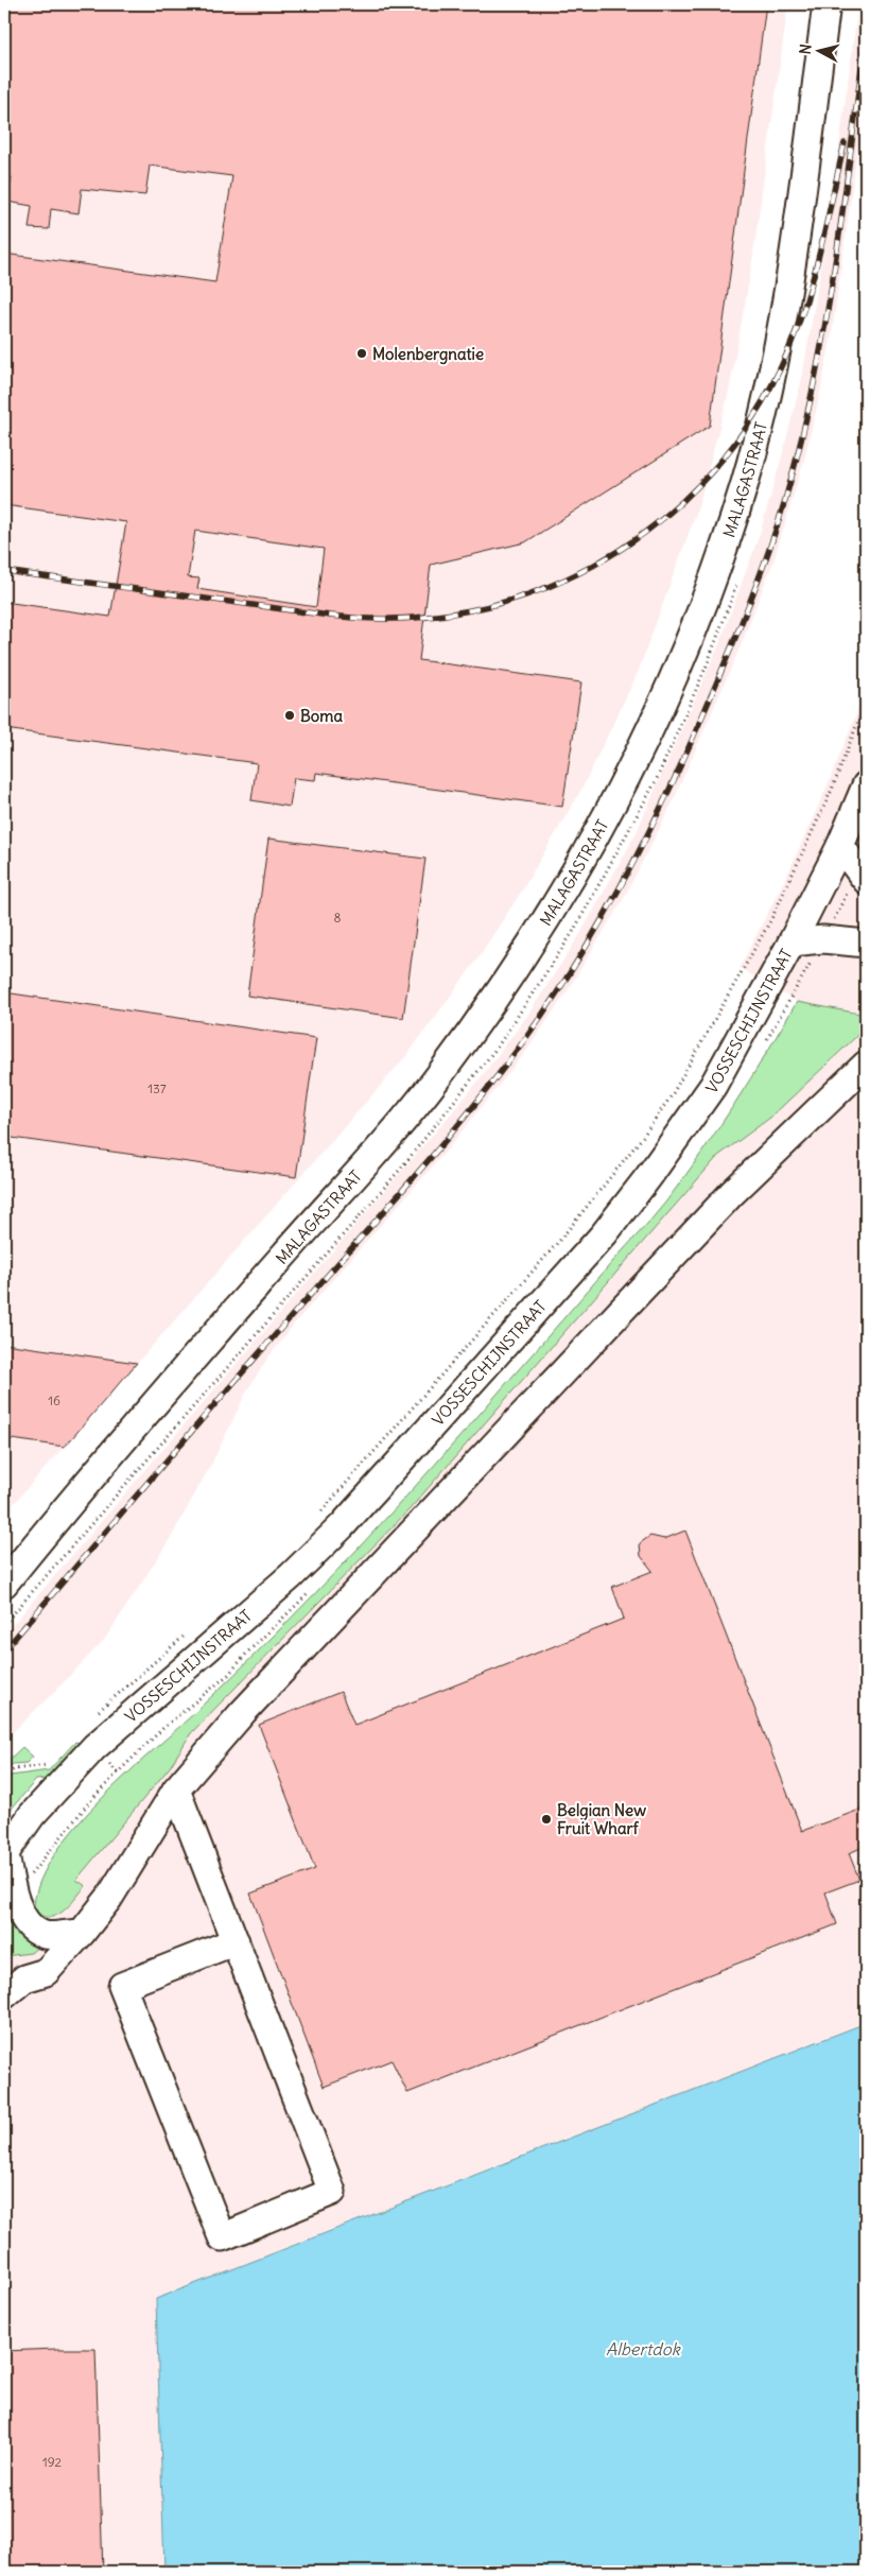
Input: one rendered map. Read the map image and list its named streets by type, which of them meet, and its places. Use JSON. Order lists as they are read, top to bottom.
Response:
{
  "streets": {
    "street": ["MALAGASTRAAT", "VOSSESCHIJNSTRAAT"]
  },
  "water": ["Albertdok"],
  "places": ["Molenbergnatie", "Boma", "Belgian New Fruit Wharf"],
  "house_numbers": [
    "8",
    "137",
    "16",
    "192"
  ],
  "north": "left"
}
